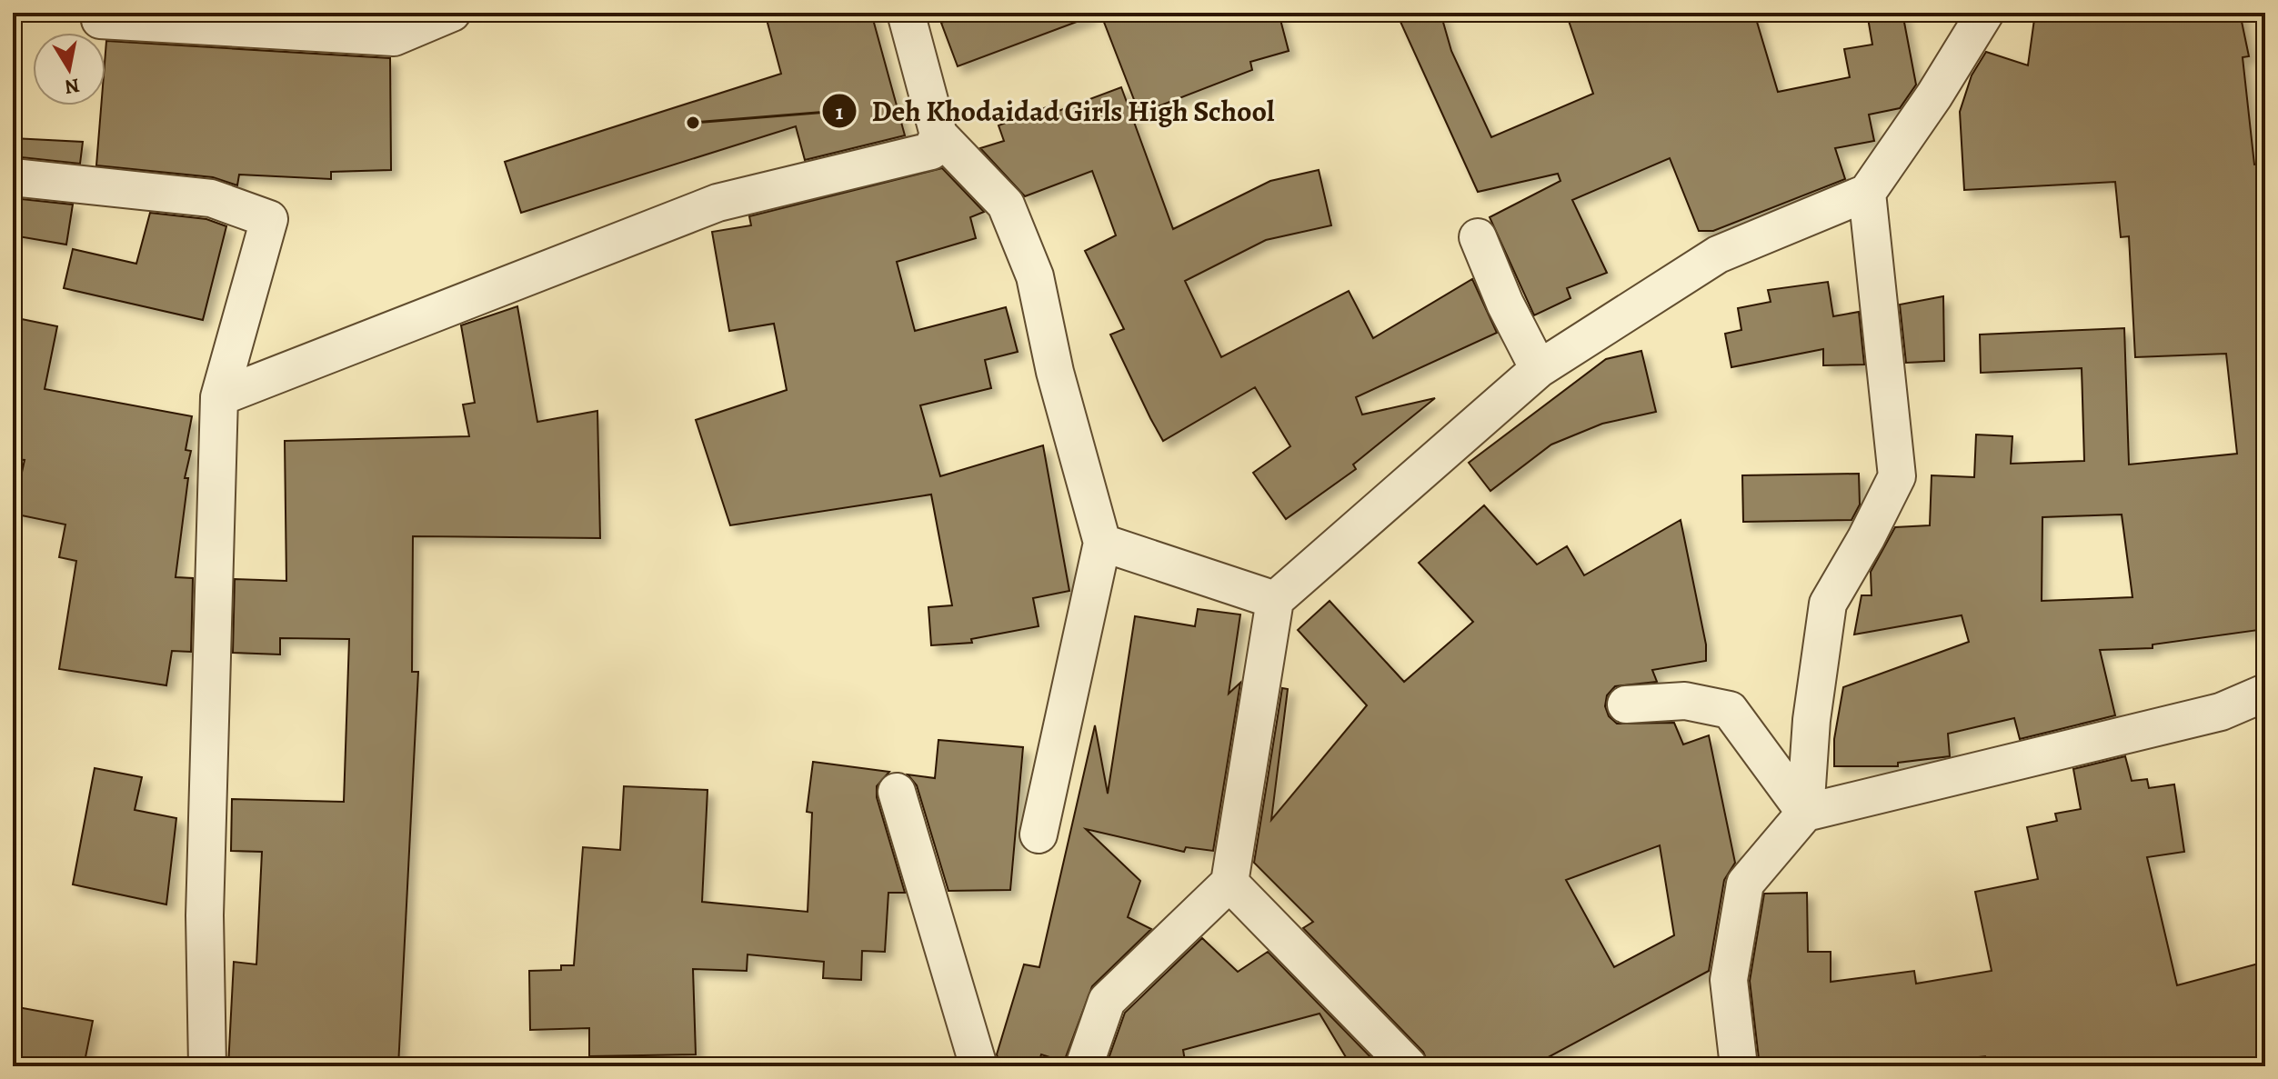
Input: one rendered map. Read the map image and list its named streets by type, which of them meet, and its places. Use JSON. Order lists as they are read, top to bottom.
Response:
{
  "places": ["Deh Khodaidad Girls High School"],
  "north": "bottom"
}
